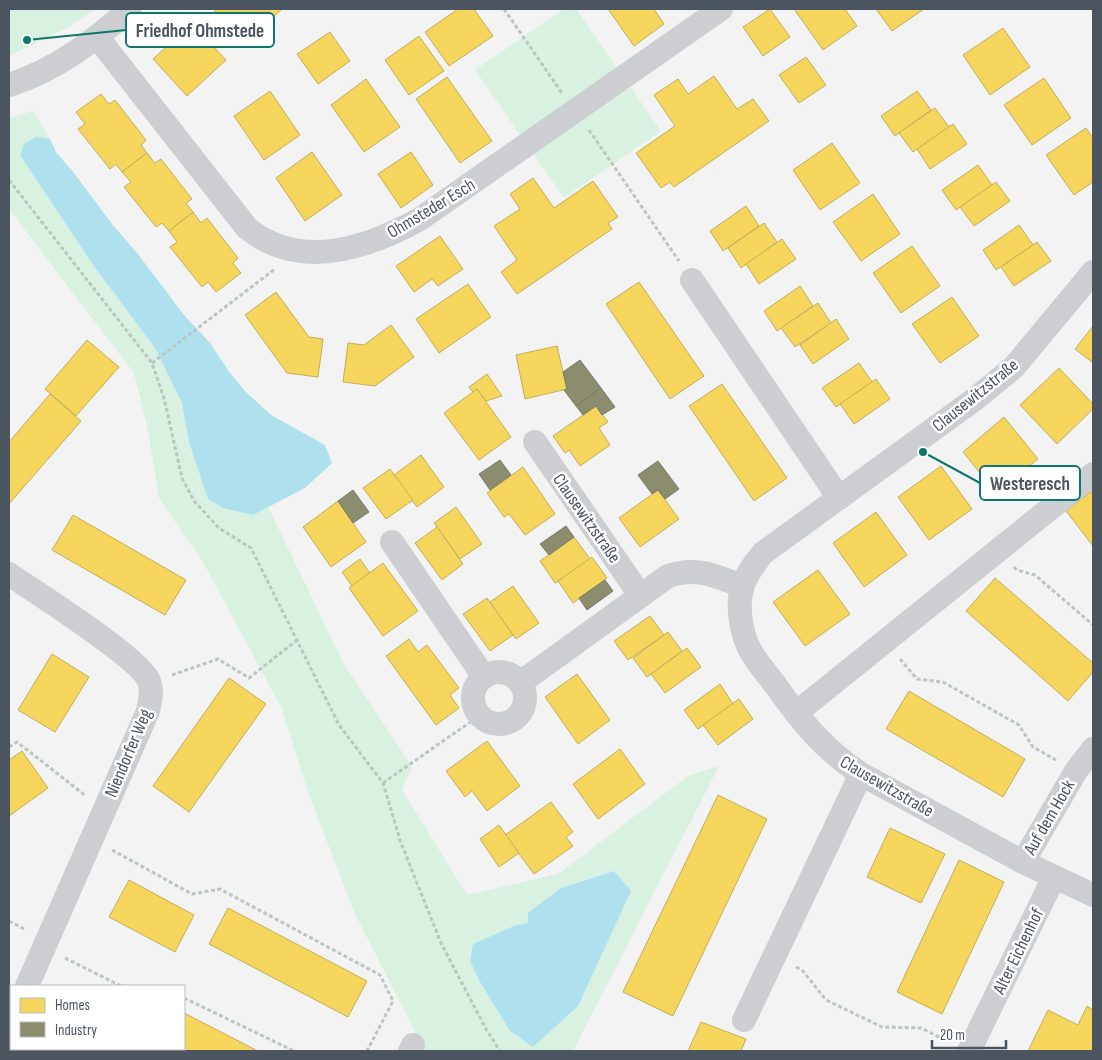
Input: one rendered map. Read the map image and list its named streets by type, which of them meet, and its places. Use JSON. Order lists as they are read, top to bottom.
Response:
{
  "streets": {
    "street": [
      "Ohmsteder Esch",
      "Clausewitzstraße",
      "Niendorfer Weg",
      "Auf dem Hock",
      "Alter Eichenhof"
    ]
  },
  "crossings": [
    ["Clausewitzstraße", "Auf dem Hock"],
    ["Clausewitzstraße", "Alter Eichenhof"]
  ],
  "places": ["Friedhof Ohmstede", "Westeresch"],
  "legend": ["Homes", "Industry"],
  "scale_bar": "20 m"
}
